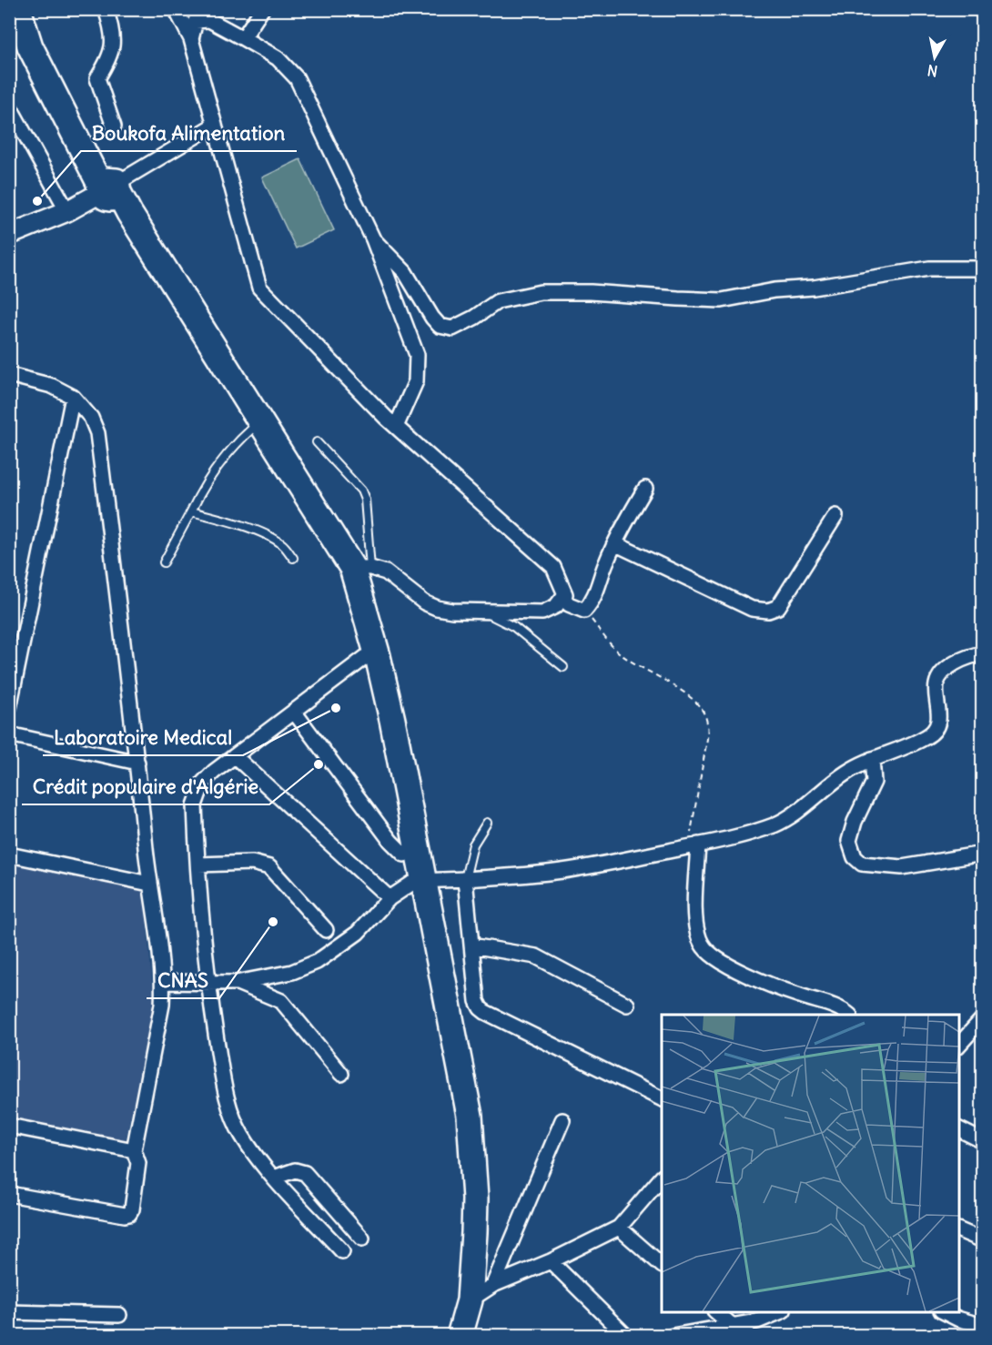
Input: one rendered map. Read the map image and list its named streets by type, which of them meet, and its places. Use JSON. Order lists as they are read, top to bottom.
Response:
{
  "places": [
    "Boukofa Alimentation",
    "Laboratoire Medical",
    "Crédit populaire d'Algérie",
    "CNAS"
  ],
  "north": "bottom"
}
